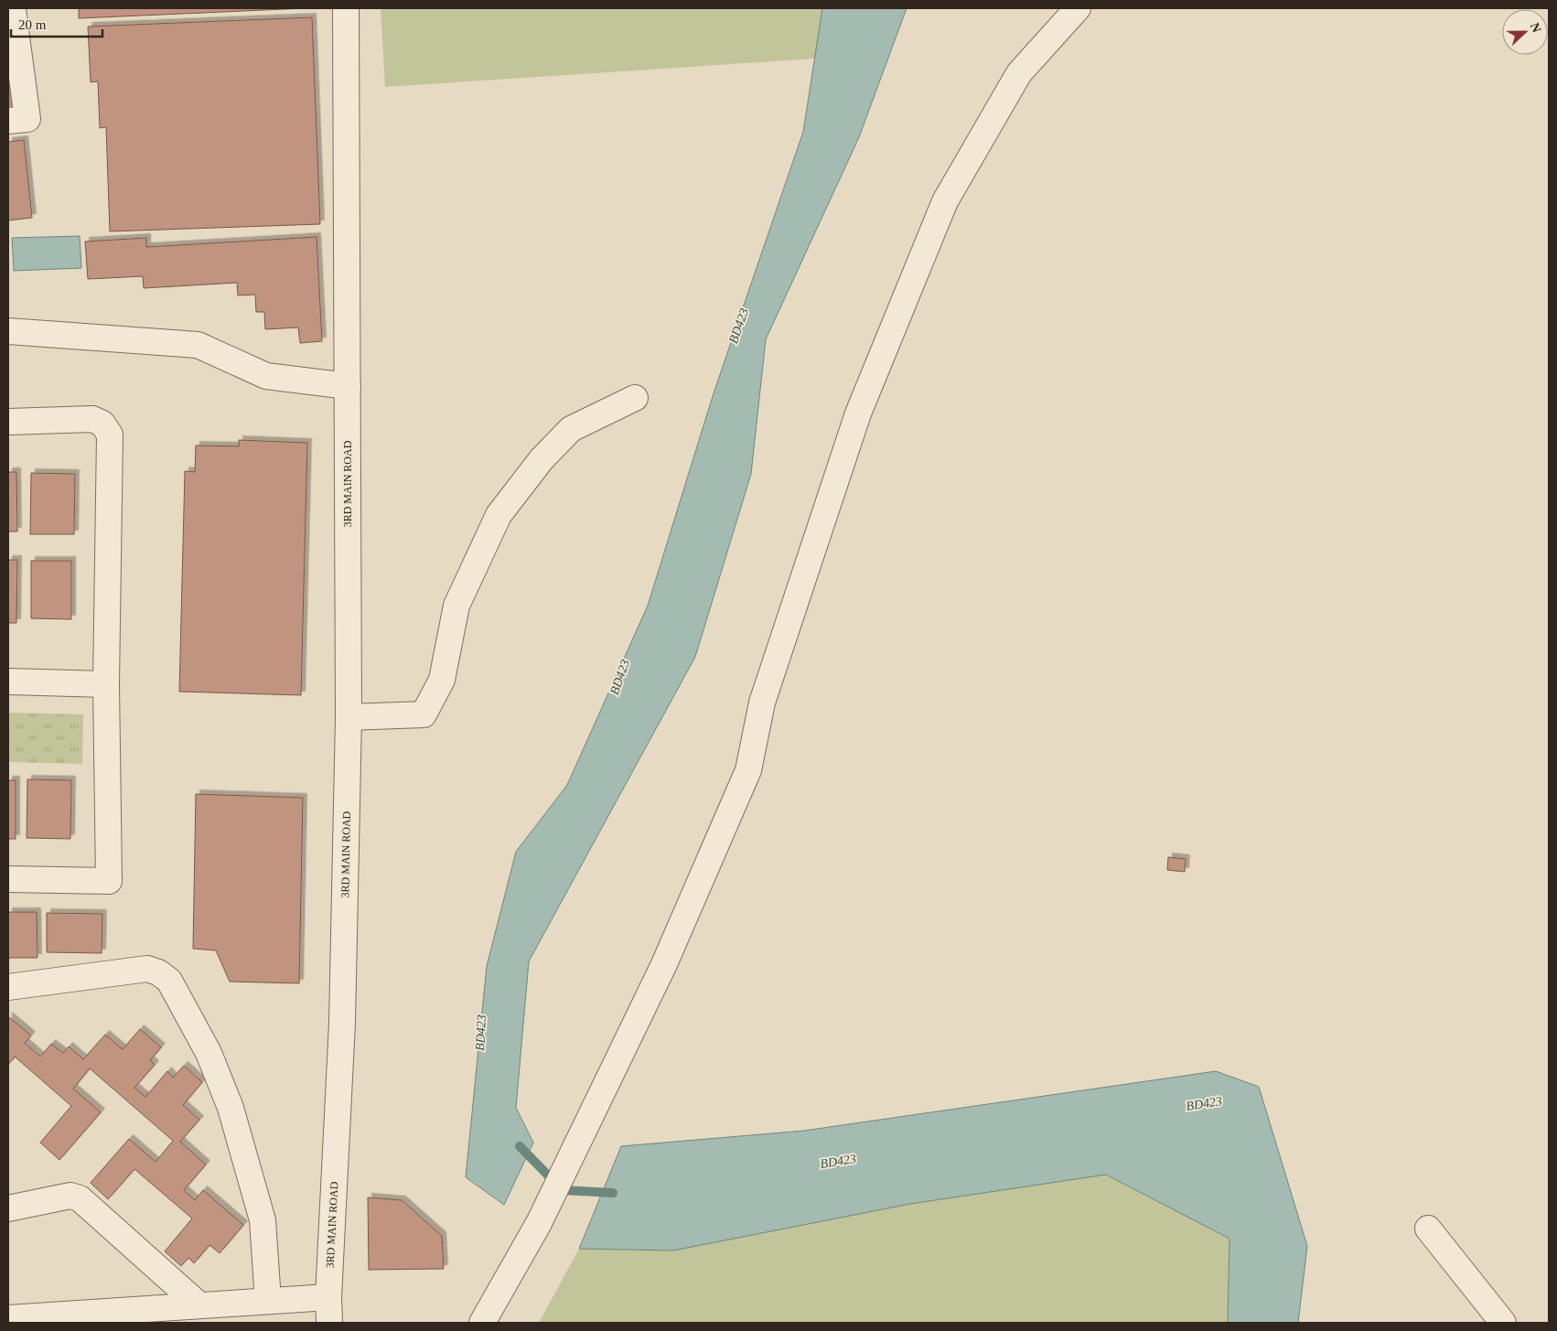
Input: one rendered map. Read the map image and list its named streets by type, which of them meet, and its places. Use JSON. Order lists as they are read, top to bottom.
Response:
{
  "streets": {
    "street": ["3RD MAIN ROAD"]
  },
  "water": ["BD423"],
  "scale_bar": "20 m",
  "north": "right"
}
